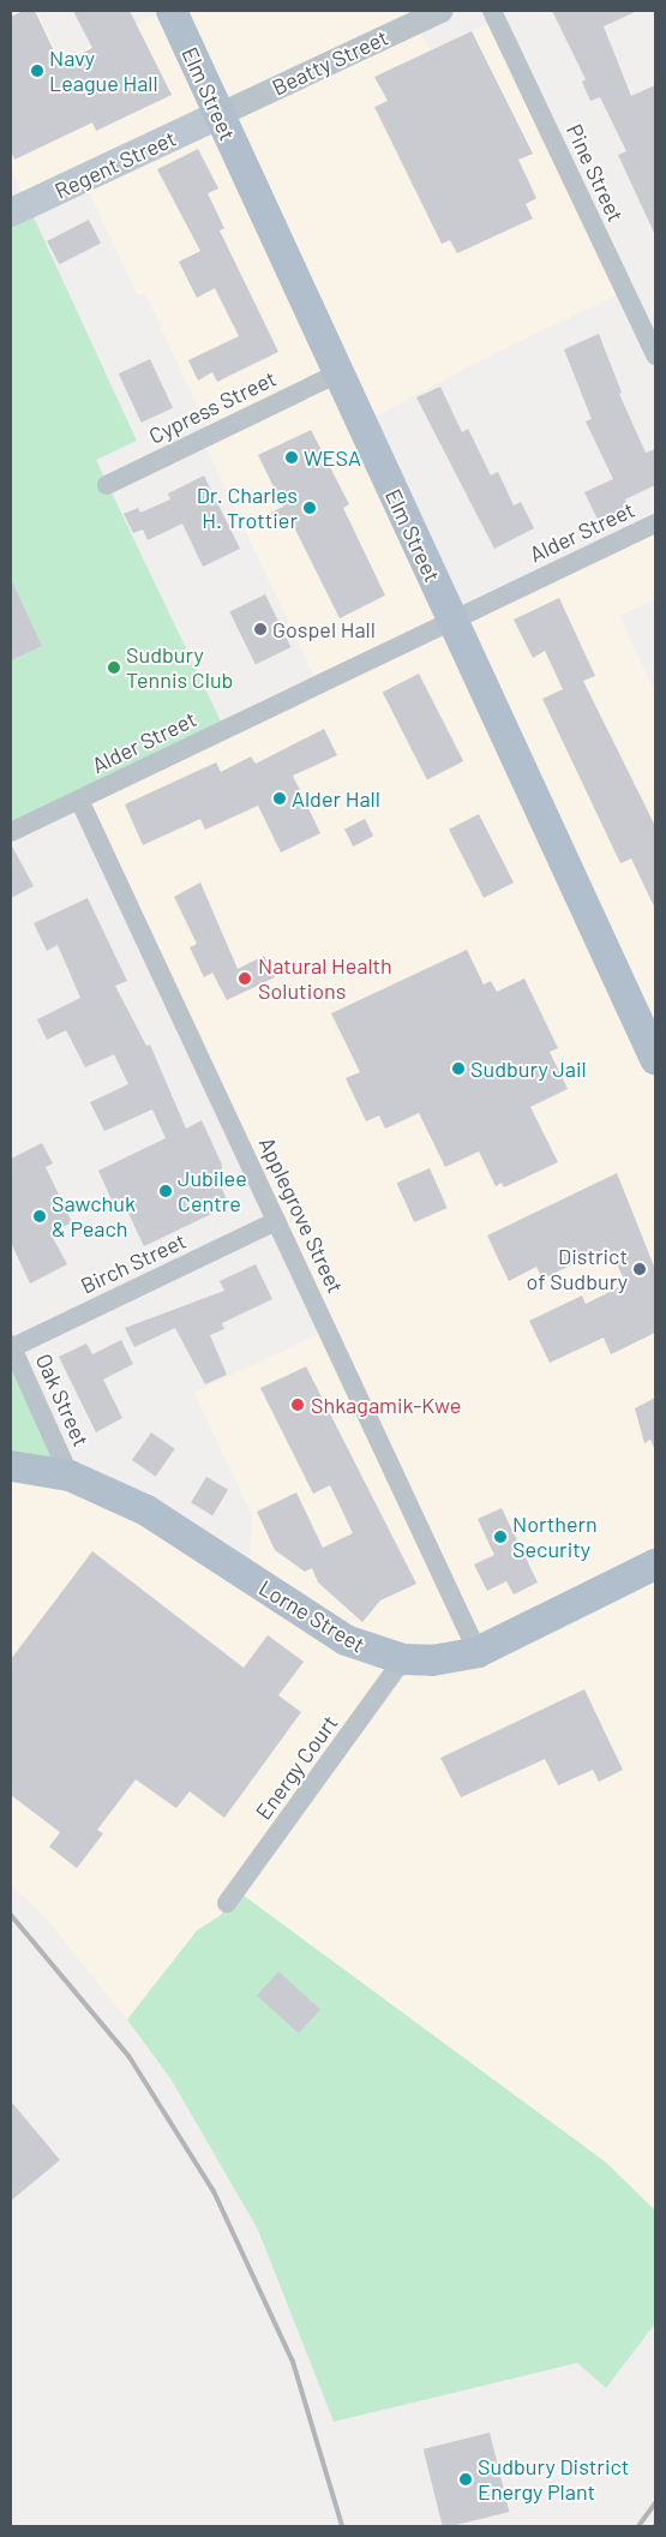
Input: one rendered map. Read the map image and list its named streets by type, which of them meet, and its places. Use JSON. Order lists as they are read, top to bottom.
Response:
{
  "streets": {
    "main road": ["Elm Street", "Regent Street", "Lorne Street"],
    "street": [
      "Beatty Street",
      "Pine Street",
      "Cypress Street",
      "Alder Street",
      "Applegrove Street",
      "Birch Street",
      "Oak Street",
      "Energy Court"
    ]
  },
  "crossings": [
    ["Beatty Street", "Elm Street"],
    ["Beatty Street", "Regent Street"],
    ["Elm Street", "Regent Street"],
    ["Elm Street", "Cypress Street"],
    ["Elm Street", "Alder Street"],
    ["Alder Street", "Applegrove Street"],
    ["Applegrove Street", "Birch Street"],
    ["Applegrove Street", "Lorne Street"],
    ["Birch Street", "Oak Street"],
    ["Oak Street", "Lorne Street"],
    ["Lorne Street", "Energy Court"]
  ],
  "places": [
    "Navy League Hall",
    "WESA",
    "Dr. Charles H. Trottier",
    "Gospel Hall",
    "Sudbury Tennis Club",
    "Alder Hall",
    "Natural Health Solutions",
    "Sudbury Jail",
    "Jubilee Centre",
    "Sawchuk & Peach",
    "District of Sudbury",
    "Shkagamik-Kwe",
    "Northern Security",
    "Sudbury District Energy Plant"
  ]
}
